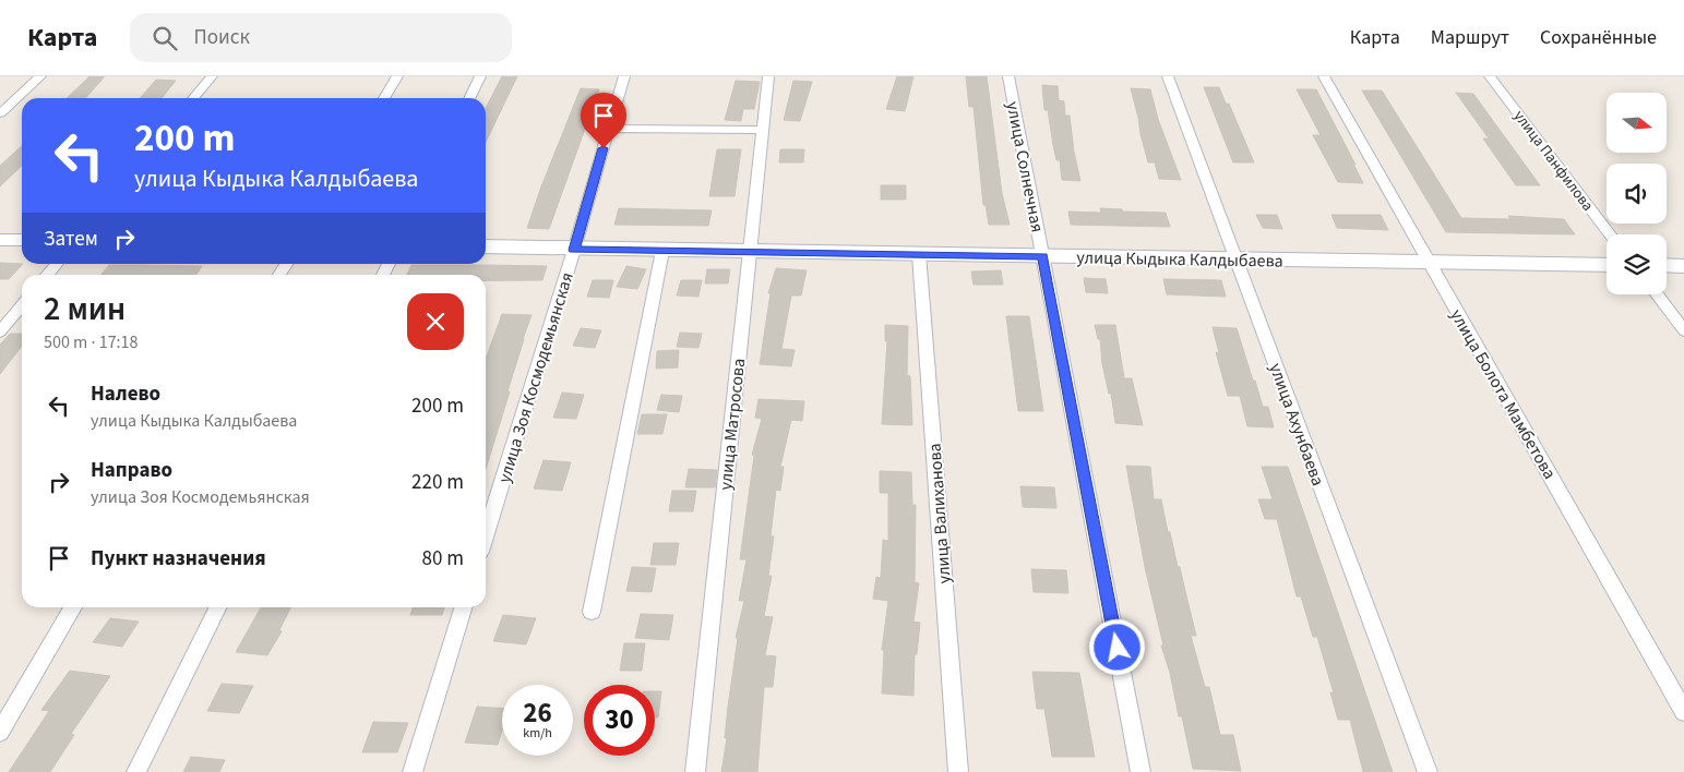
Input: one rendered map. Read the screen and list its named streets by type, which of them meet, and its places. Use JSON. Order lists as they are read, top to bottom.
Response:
{
  "streets": {
    "street": [
      "улица Панфилова",
      "улица Солнечная",
      "улица Кыдыка Калдыбаева",
      "улица Зоя Космодемьянская",
      "улица Болота Мамбетова",
      "улица Матросова",
      "улица Ахунбаева",
      "улица Валиханова"
    ]
  },
  "crossings": [
    ["улица Солнечная", "улица Кыдыка Калдыбаева"],
    ["улица Кыдыка Калдыбаева", "улица Зоя Космодемьянская"],
    ["улица Кыдыка Калдыбаева", "улица Болота Мамбетова"],
    ["улица Кыдыка Калдыбаева", "улица Матросова"],
    ["улица Кыдыка Калдыбаева", "улица Ахунбаева"],
    ["улица Кыдыка Калдыбаева", "улица Валиханова"]
  ],
  "north": "right",
  "page": {
    "header": "Карта",
    "search": "Поиск",
    "nav": ["Карта", "Маршрут", "Сохранённые"],
    "turn": ["200 m", "улица Кыдыка Калдыбаева"],
    "then": "Затем",
    "heading": ["2 мин", "500 m · 17:18"],
    "list": [
      {
        "name": "Налево",
        "note": "улица Кыдыка Калдыбаева",
        "value": "200 m"
      },
      {
        "name": "Направо",
        "note": "улица Зоя Космодемьянская",
        "value": "220 m"
      },
      {
        "name": "Пункт назначения",
        "value": "80 m"
      }
    ],
    "speed": "26 km/h",
    "limit": "30"
  }
}
